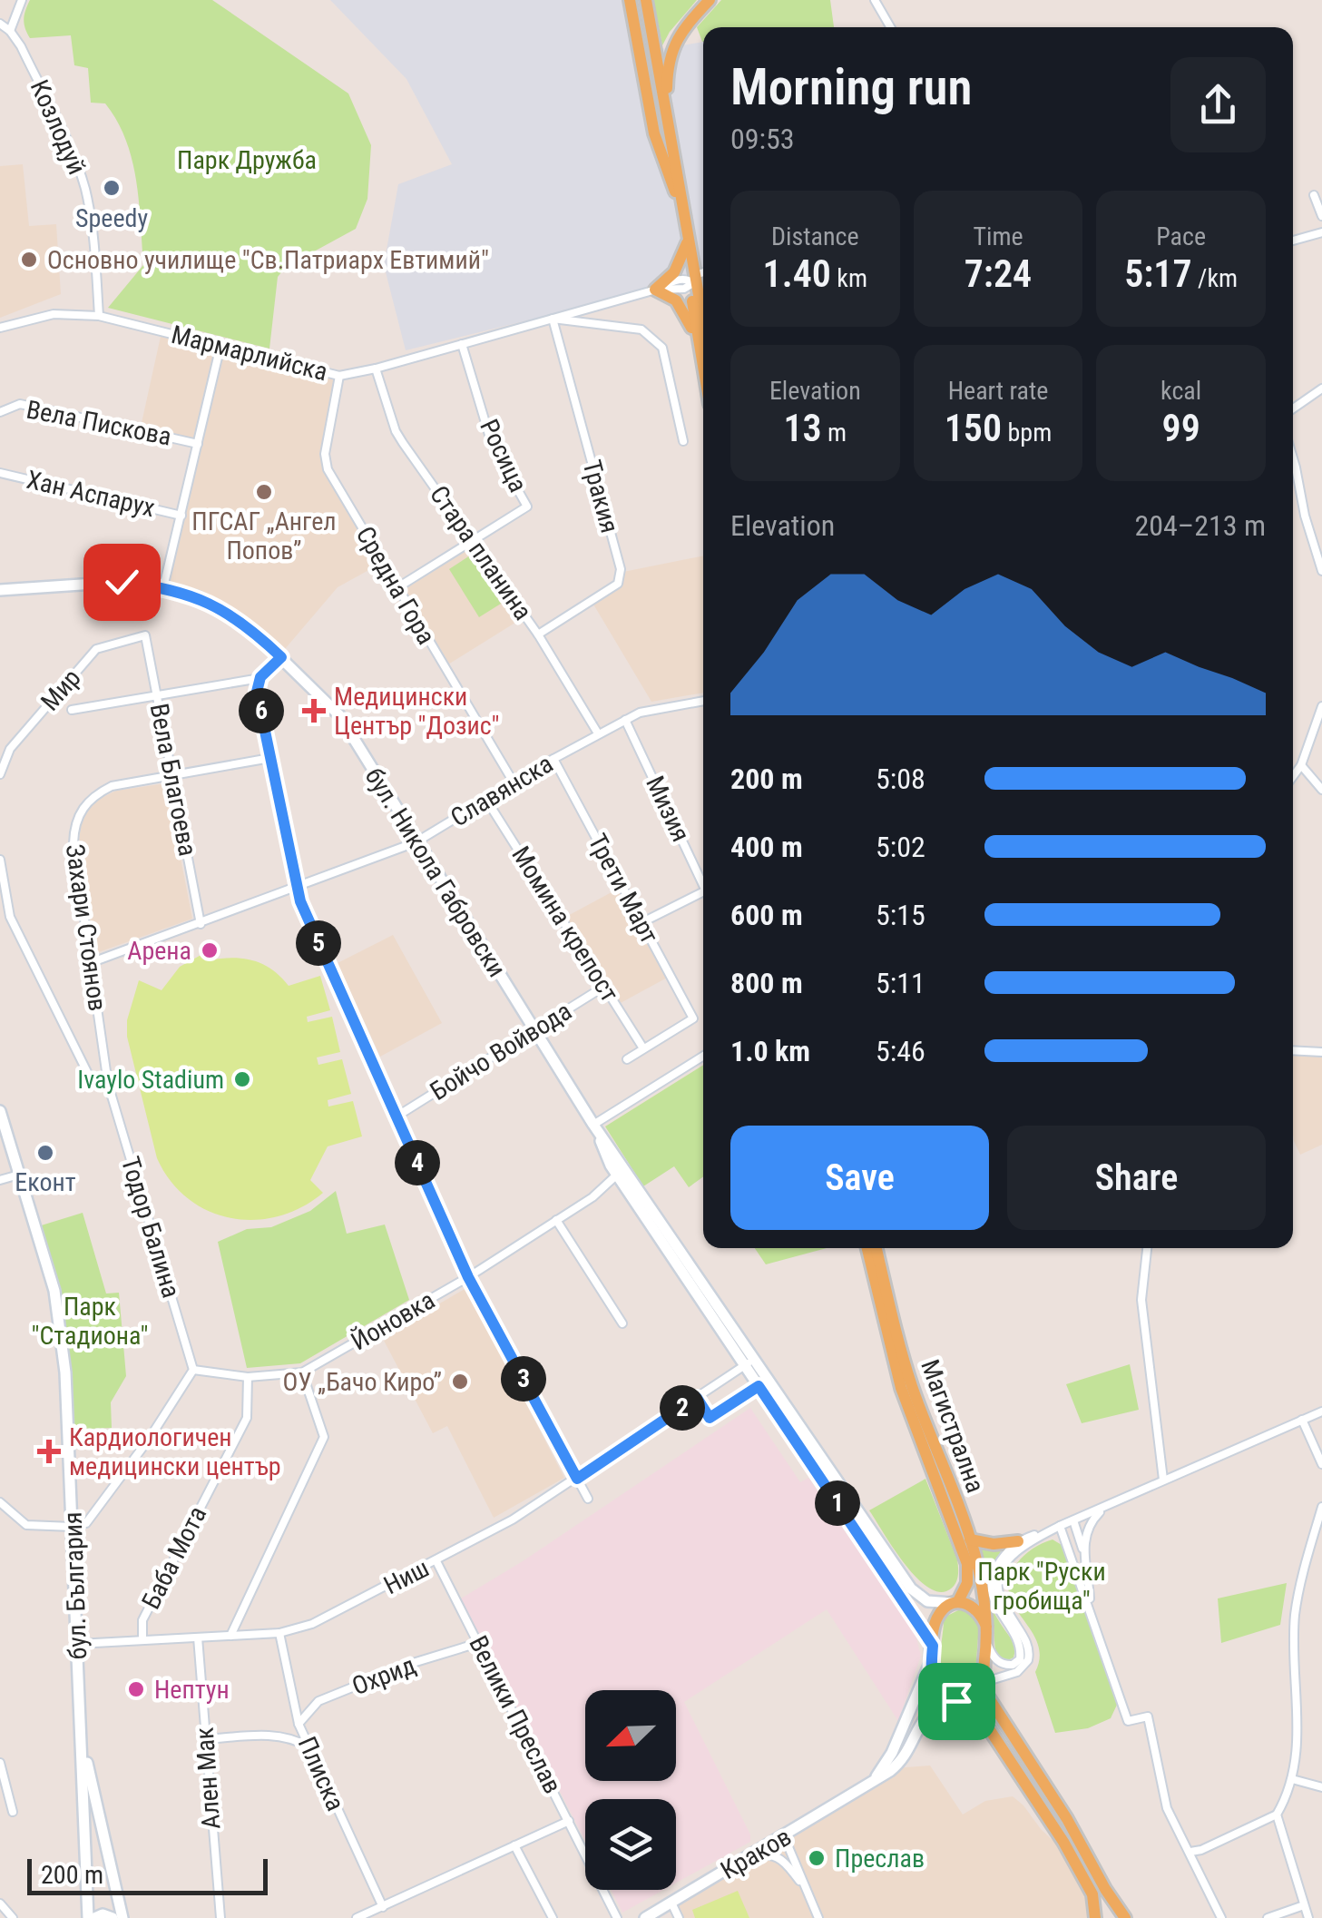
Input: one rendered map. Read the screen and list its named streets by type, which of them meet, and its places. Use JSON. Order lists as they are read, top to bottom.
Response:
{
  "streets": {
    "main road": ["Магистрална"],
    "street": [
      "Козлодуй",
      "Мармарлийска",
      "Вела Пискова",
      "Росица",
      "Хан Аспарух",
      "Тракия",
      "Стара планина",
      "Средна Гора",
      "Мир",
      "Вела Благоева",
      "Славянска",
      "Мизия",
      "бул. Никола Габровски",
      "Трети Март",
      "Момина крепост",
      "Захари Стоянов",
      "Бойчо Войвода",
      "Тодор Балина",
      "Йоновка",
      "Баба Мота",
      "Ниш",
      "бул. България",
      "Охрид",
      "Велики Преслав",
      "Плиска",
      "Ален Мак",
      "Краков"
    ]
  },
  "crossings": [
    ["Козлодуй", "Мармарлийска"],
    ["Мармарлийска", "Росица"],
    ["Мармарлийска", "Тракия"],
    ["Мармарлийска", "Стара планина"],
    ["Мармарлийска", "Средна Гора"],
    ["Росица", "Стара планина"],
    ["Тракия", "Стара планина"],
    ["Стара планина", "Славянска"],
    ["Средна Гора", "Славянска"],
    ["Мир", "Вела Благоева"],
    ["Вела Благоева", "Славянска"],
    ["Вела Благоева", "Захари Стоянов"],
    ["Славянска", "Мизия"],
    ["Славянска", "бул. Никола Габровски"],
    ["Славянска", "Трети Март"],
    ["Славянска", "Момина крепост"],
    ["Славянска", "Захари Стоянов"],
    ["бул. Никола Габровски", "Бойчо Войвода"],
    ["бул. Никола Габровски", "Йоновка"],
    ["бул. Никола Габровски", "Магистрална"],
    ["бул. Никола Габровски", "Ниш"],
    ["Трети Март", "Момина крепост"],
    ["Момина крепост", "Бойчо Войвода"],
    ["Захари Стоянов", "Тодор Балина"],
    ["Тодор Балина", "Йоновка"],
    ["Йоновка", "Баба Мота"],
    ["Магистрална", "Краков"],
    ["Баба Мота", "Ниш"],
    ["Ниш", "бул. България"],
    ["Ниш", "Велики Преслав"],
    ["Ниш", "Плиска"],
    ["Ниш", "Ален Мак"],
    ["Охрид", "Велики Преслав"],
    ["Охрид", "Плиска"]
  ],
  "parks": ["Парк Дружба", "Парк \"Стадиона\"", "Парк \"Руски гробища\""],
  "places": {
    "other": [
      "Speedy",
      "Основно училище \"Св.Патриарх Евтимий\"",
      "ПГСАГ „Ангел Попов”",
      "Арена",
      "Ivaylo Stadium",
      "Еконт",
      "ОУ „Бачо Киро”",
      "Нептун",
      "Преслав"
    ],
    "health": ["Медицински Център \"Дозис\"", "Кардиологичен медицински център"]
  },
  "scale_bar": "200 m",
  "north": "bottom left",
  "page": {
    "heading": ["Morning run", "09:53"],
    "stats": [
      ["Distance", "1.40 km"],
      ["Time", "7:24"],
      ["Pace", "5:17 /km"],
      ["Elevation", "13 m"],
      ["Heart rate", "150 bpm"],
      ["kcal", "99"]
    ],
    "chart": ["Elevation", "204–213 m"],
    "pins": [
      "6",
      "5",
      "4",
      "3",
      "2",
      "1"
    ],
    "list": [
      {
        "name": "200 m",
        "note": "5:08"
      },
      {
        "name": "400 m",
        "note": "5:02"
      },
      {
        "name": "600 m",
        "note": "5:15"
      },
      {
        "name": "800 m",
        "note": "5:11"
      },
      {
        "name": "1.0 km",
        "note": "5:46"
      }
    ],
    "buttons": ["Save", "Share"],
    "scale": "200 m"
  }
}
